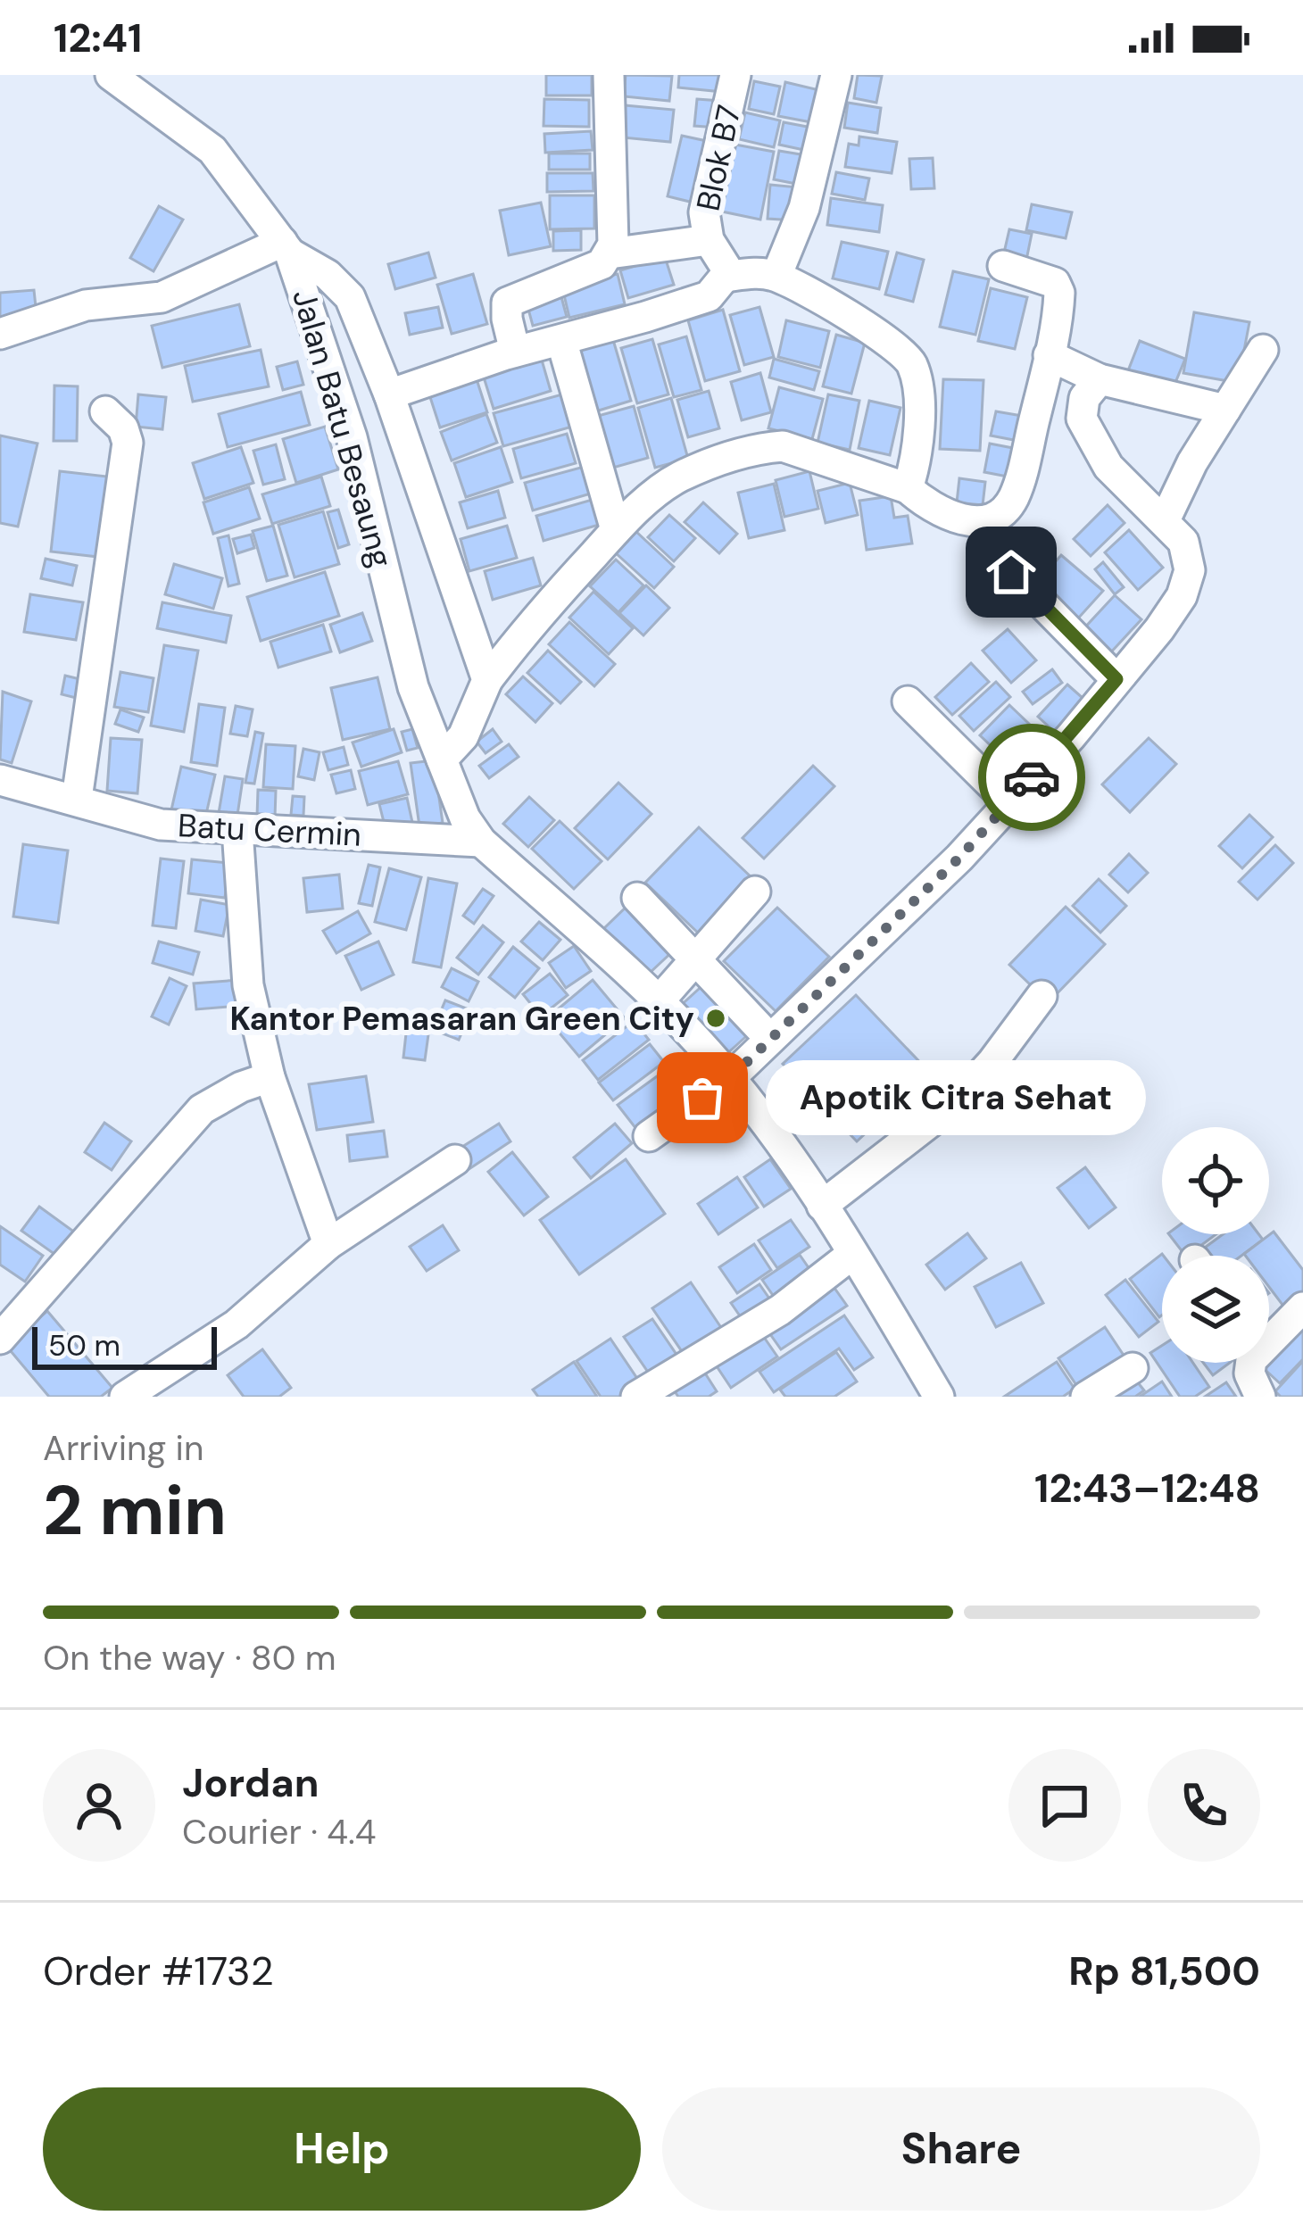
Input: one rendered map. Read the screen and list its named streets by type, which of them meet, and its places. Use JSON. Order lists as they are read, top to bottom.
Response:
{
  "streets": {
    "street": ["Blok B7", "Jalan Batu Besaung", "Batu Cermin"]
  },
  "crossings": [
    ["Jalan Batu Besaung", "Batu Cermin"]
  ],
  "places": ["Kantor Pemasaran Green City", "Apotik Citra Sehat"],
  "scale_bar": "50 m",
  "page": {
    "status": "12:41",
    "bubble": "Apotik Citra Sehat",
    "scale": "50 m",
    "heading": ["2 min", "Arriving in", "12:43–12:48"],
    "panel": [
      "Jordan",
      "Courier · 4.4",
      "Order #1732",
      "Rp 81,500"
    ],
    "bar": "On the way · 80 m",
    "buttons": ["Help", "Share"]
  }
}
